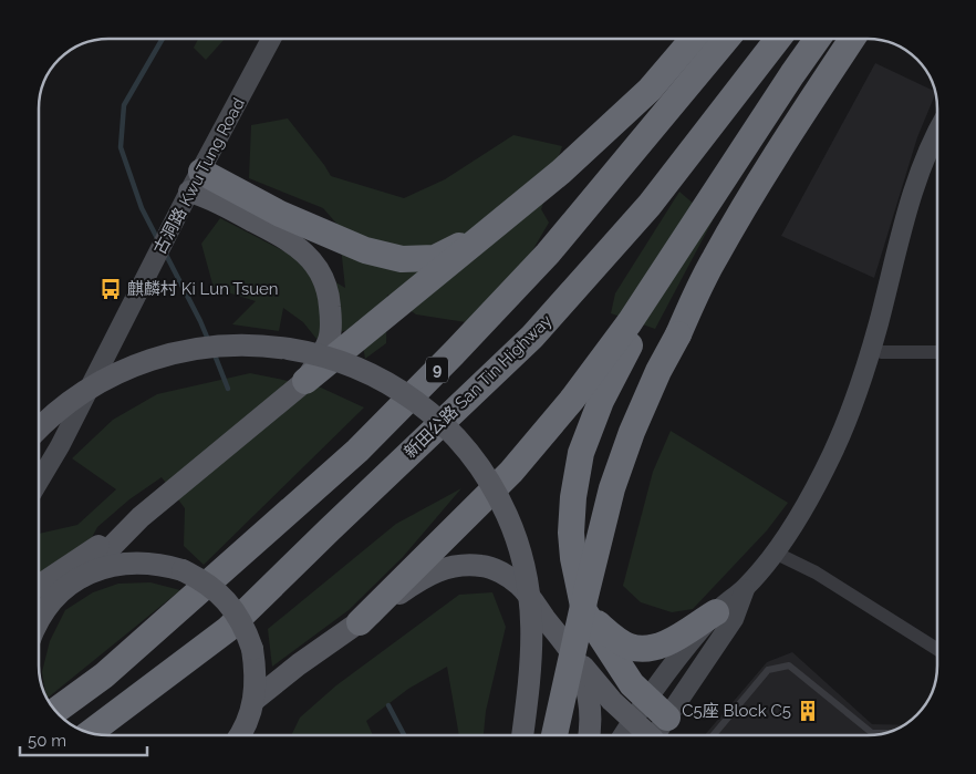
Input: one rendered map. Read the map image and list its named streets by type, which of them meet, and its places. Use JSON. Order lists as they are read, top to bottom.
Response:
{
  "streets": {
    "highway": ["9", "新田公路 San Tin Highway"],
    "main road": ["古洞路 Kwu Tung Road"]
  },
  "places": {
    "bus stop": ["麒麟村 Ki Lun Tsuen"],
    "building": ["C5座 Block C5"]
  },
  "scale_bar": "50 m"
}
